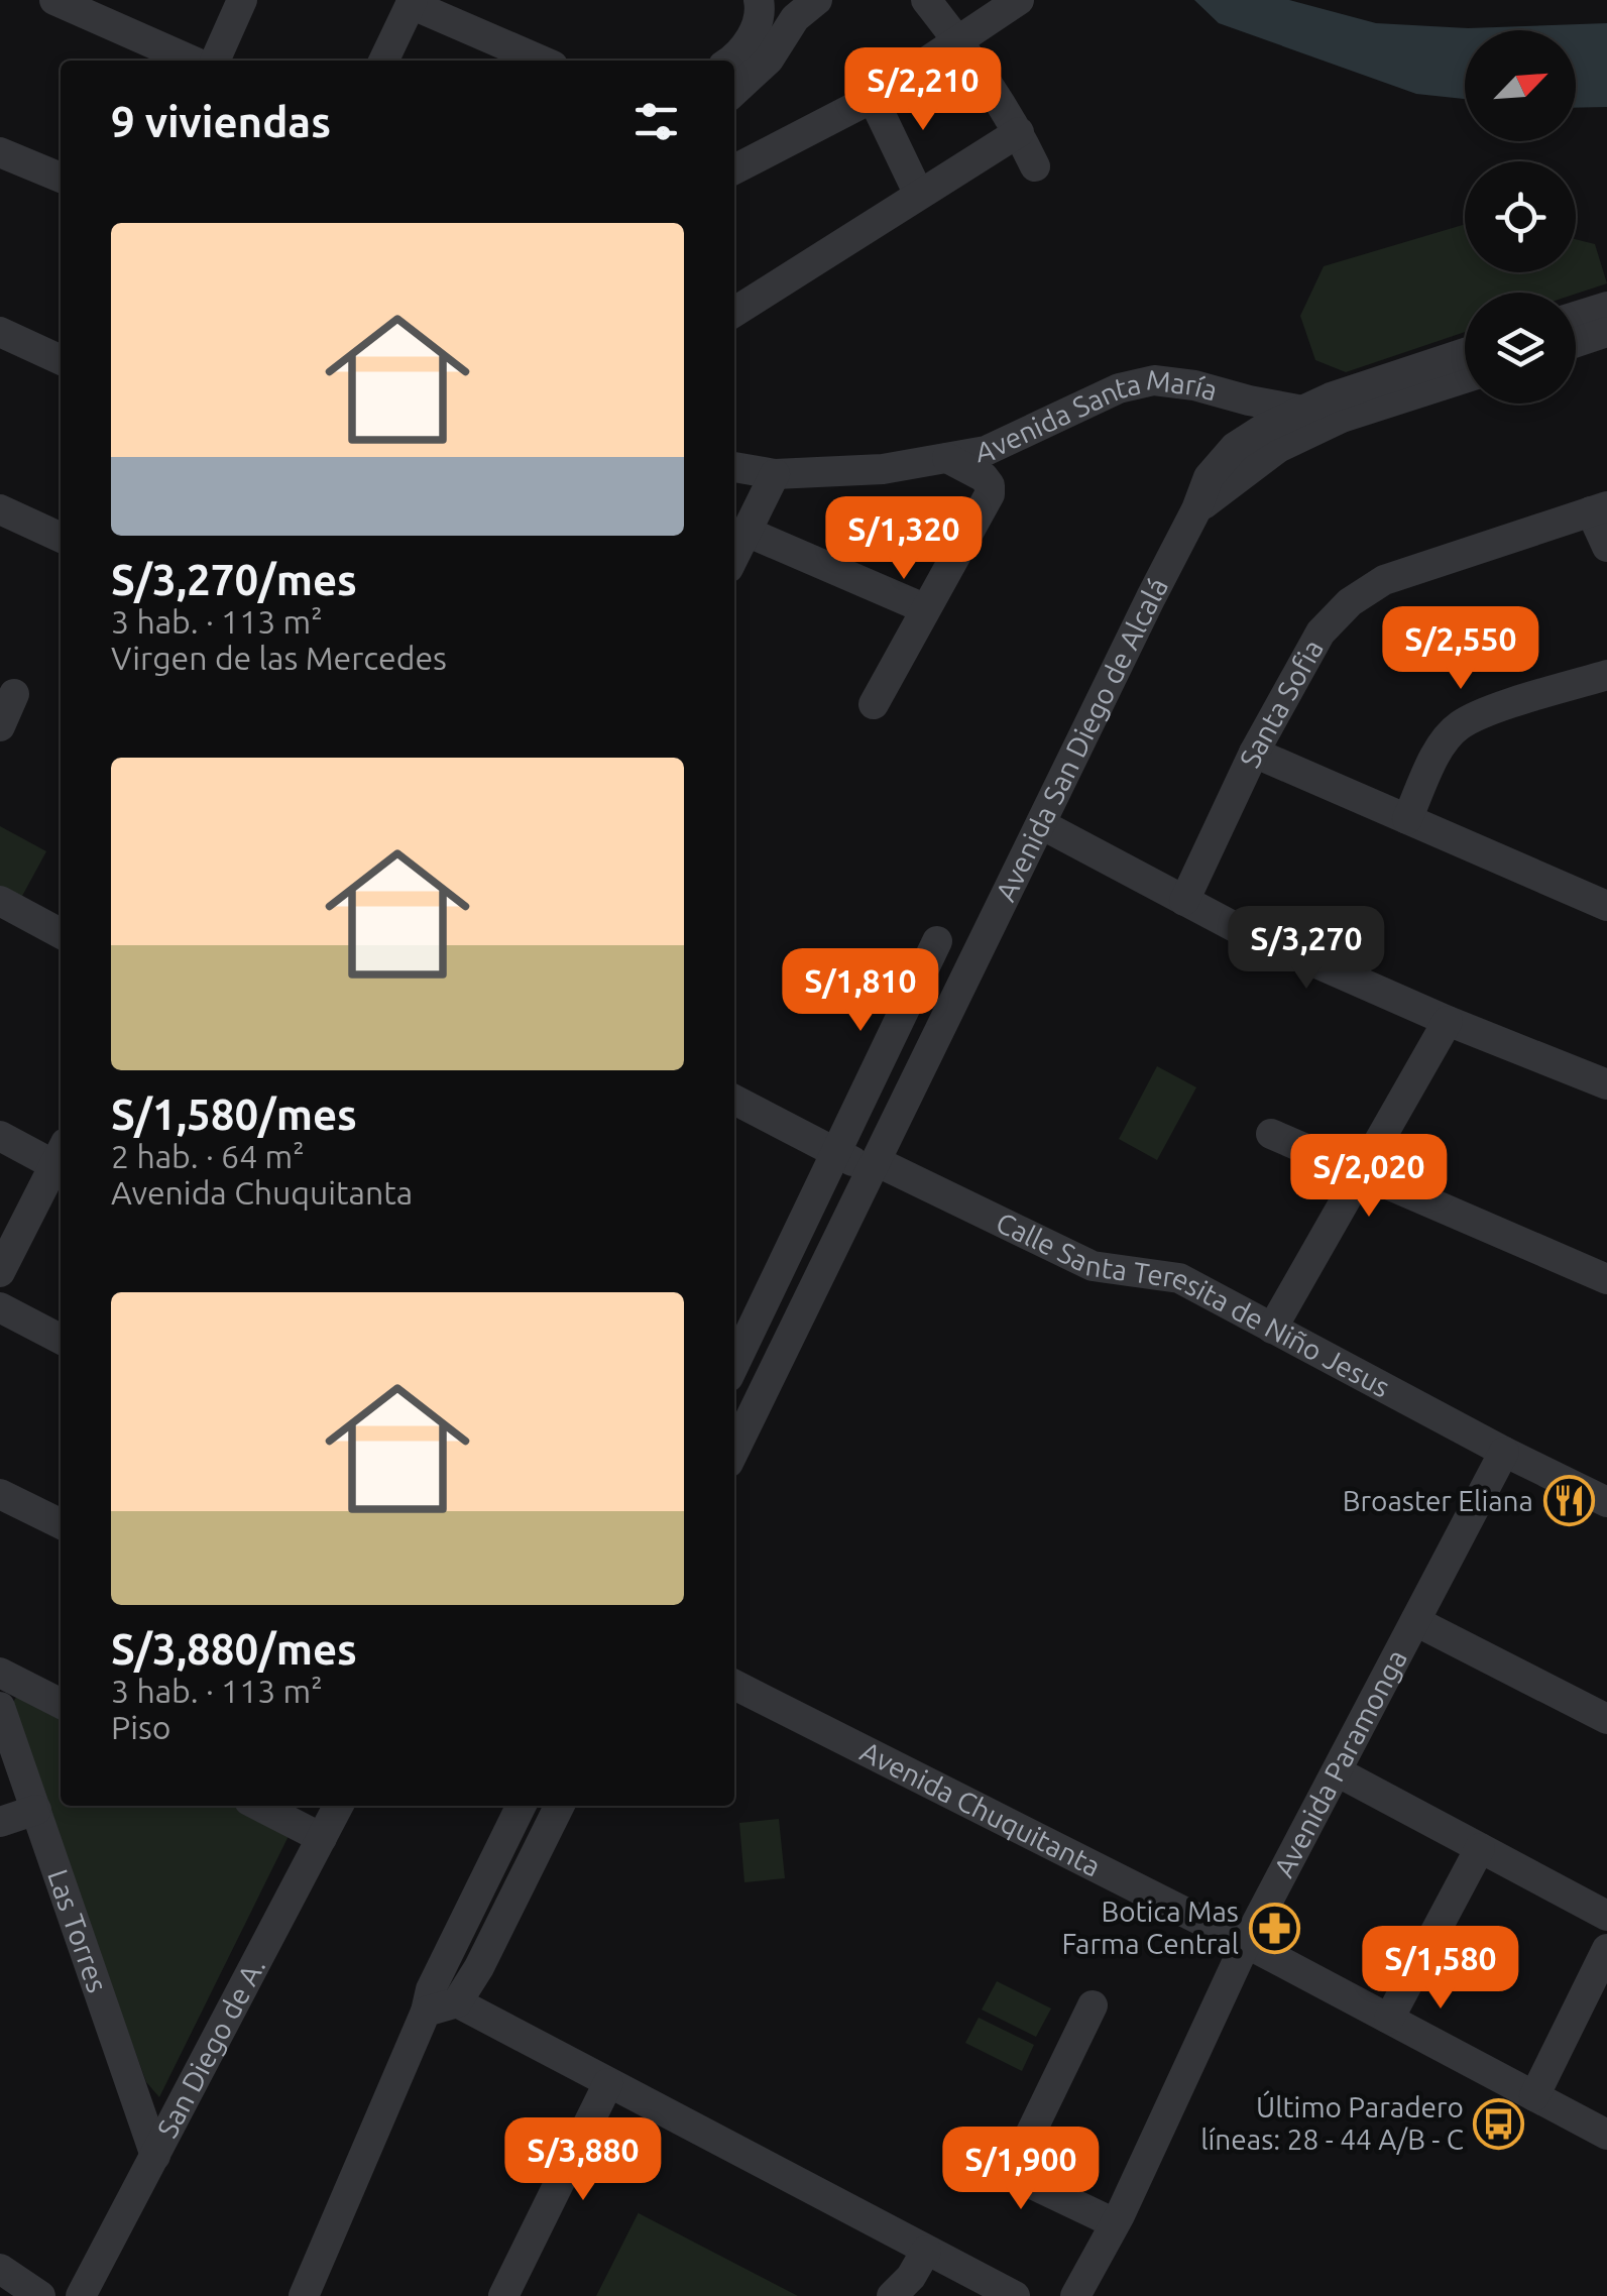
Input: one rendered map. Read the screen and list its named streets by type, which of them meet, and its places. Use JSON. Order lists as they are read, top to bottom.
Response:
{
  "streets": {
    "street": [
      "Avenida Santa María",
      "Santa Sofia",
      "Avenida San Diego de Alcalá",
      "Calle Santa Teresita de Niño Jesus",
      "Avenida Paramonga",
      "Avenida Chuquitanta",
      "Las Torres",
      "San Diego de A."
    ]
  },
  "crossings": [
    ["Avenida Santa María", "Avenida San Diego de Alcalá"],
    ["Avenida San Diego de Alcalá", "Calle Santa Teresita de Niño Jesus"],
    ["Calle Santa Teresita de Niño Jesus", "Avenida Paramonga"],
    ["Avenida Paramonga", "Avenida Chuquitanta"],
    ["Las Torres", "San Diego de A."]
  ],
  "places": {
    "restaurant": ["Broaster Eliana"],
    "pharmacy": ["Botica Mas Farma Central"],
    "bus stop": ["Último Paradero líneas: 28 - 44 A/B - C"]
  },
  "north": "top right",
  "page": {
    "price": [
      "S/2,210",
      "S/1,320",
      "S/2,550",
      "S/3,270",
      "S/1,810",
      "S/2,020",
      "S/1,580",
      "S/3,880",
      "S/1,900"
    ],
    "heading": "9 viviendas",
    "list": [
      {
        "name": "S/3,270/mes",
        "note": "3 hab. · 113 m² · Virgen de las Mercedes"
      },
      {
        "name": "S/1,580/mes",
        "note": "2 hab. · 64 m² · Avenida Chuquitanta"
      },
      {
        "name": "S/3,880/mes",
        "note": "3 hab. · 113 m² · Piso"
      }
    ]
  }
}
